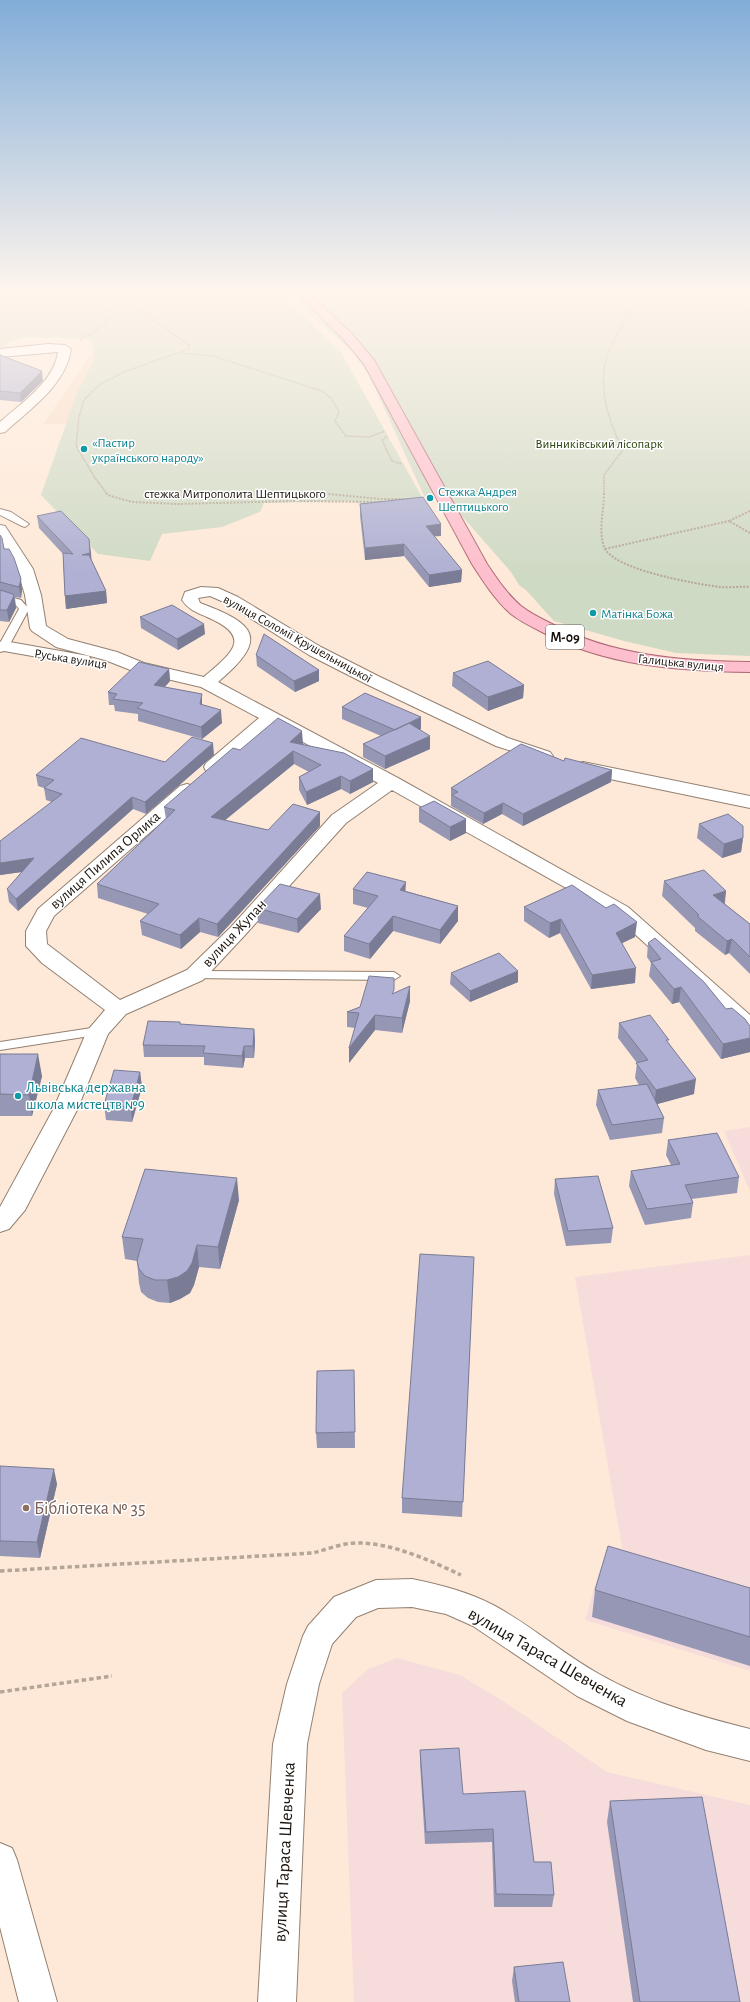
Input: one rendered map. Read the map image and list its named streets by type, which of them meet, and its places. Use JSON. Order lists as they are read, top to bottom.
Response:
{
  "streets": {
    "main road": ["М-09", "Галицька вулиця"],
    "street": [
      "вулиця Соломії Крушельницької",
      "Руська вулиця",
      "вулиця Пилипа Орлика",
      "вулиця Жупан",
      "вулиця Тараса Шевченка"
    ],
    "path": ["стежка Митрополита Шептицького"]
  },
  "crossings": [
    ["вулиця Пилипа Орлика", "вулиця Жупан"]
  ],
  "parks": ["Винниківський лісопарк"],
  "places": [
    "«Пастир українського народу»",
    "Стежка Андрея Шептицького",
    "Матінка Божа",
    "Львівська державна школа мистецтв №9",
    "Бібліотека № 35"
  ]
}
